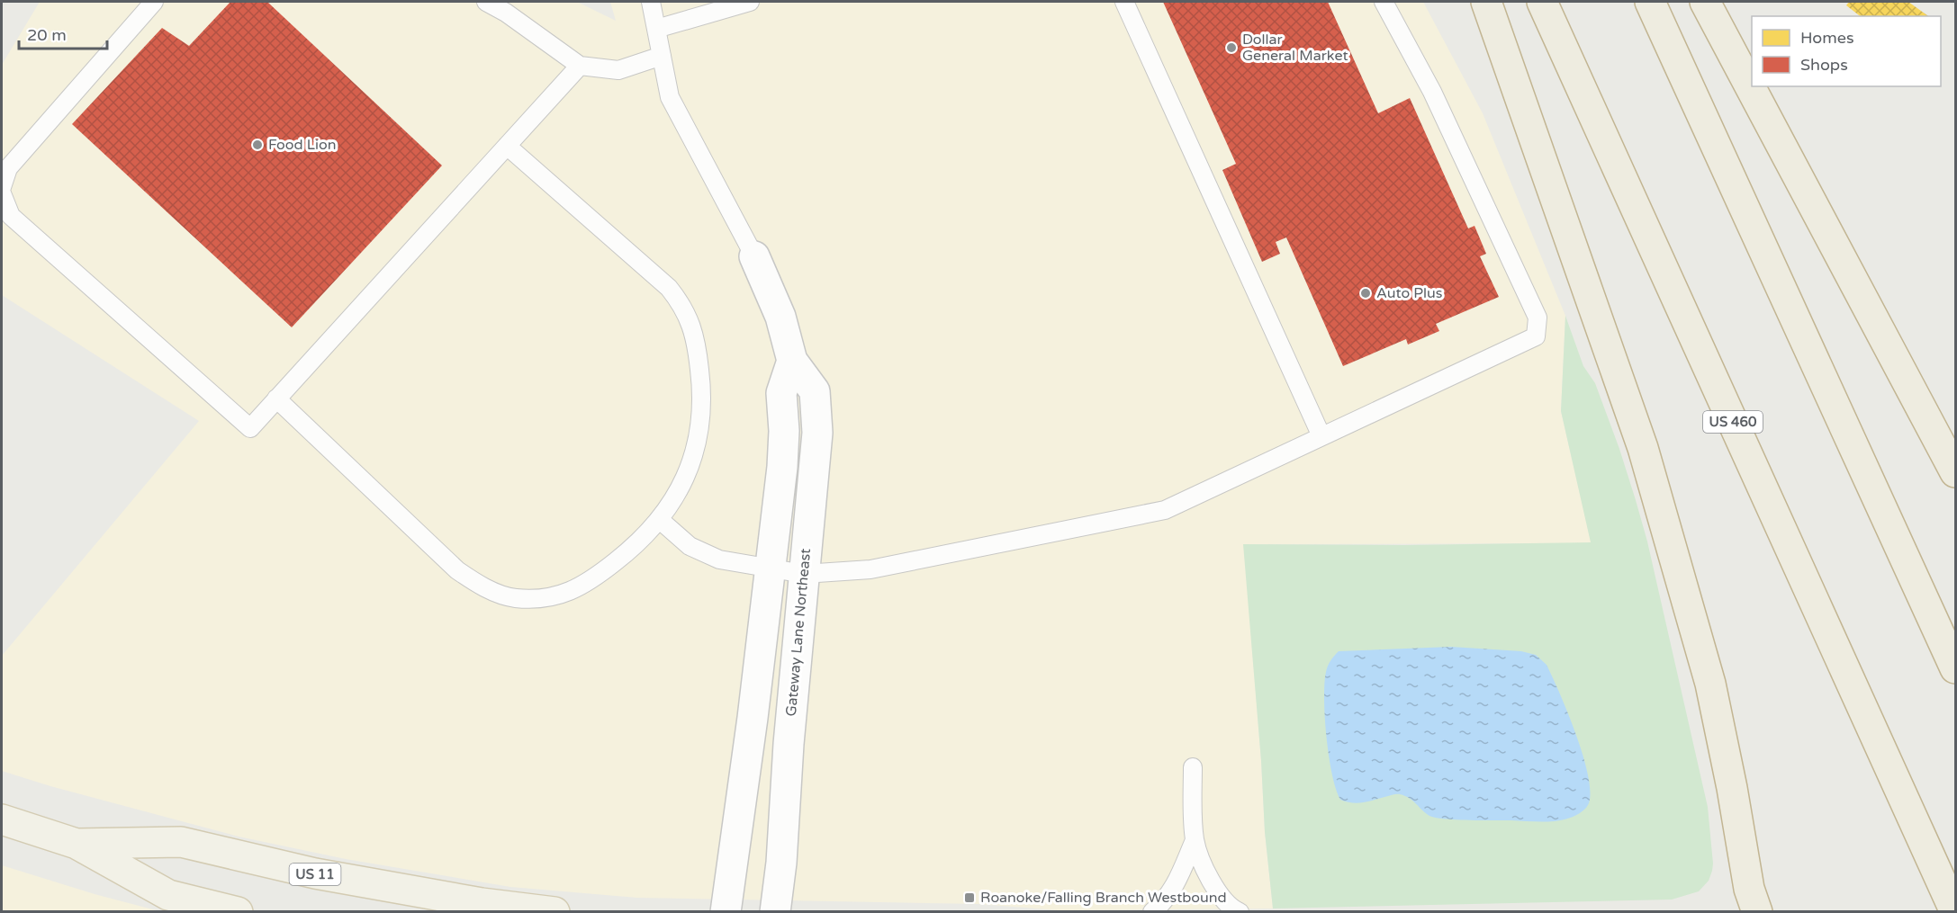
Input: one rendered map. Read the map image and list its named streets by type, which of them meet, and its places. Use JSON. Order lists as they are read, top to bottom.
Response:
{
  "streets": {
    "highway": ["US 460"],
    "main road": ["US 11"],
    "street": ["Gateway Lane Northeast"]
  },
  "places": {
    "other": ["Dollar General Market", "Food Lion", "Auto Plus"],
    "transit": ["Roanoke/Falling Branch Westbound"]
  },
  "legend": ["Homes", "Shops"],
  "scale_bar": "20 m"
}
